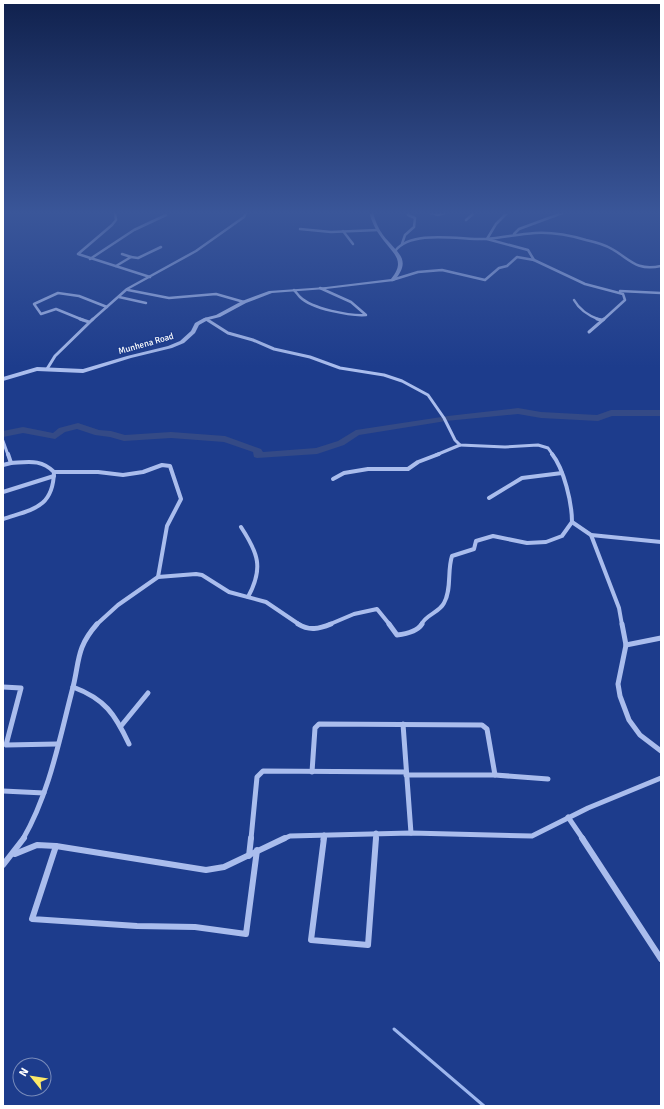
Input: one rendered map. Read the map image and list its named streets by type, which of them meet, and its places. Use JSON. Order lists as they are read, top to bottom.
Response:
{
  "streets": {
    "street": ["Munhena Road"]
  },
  "north": "top left"
}
